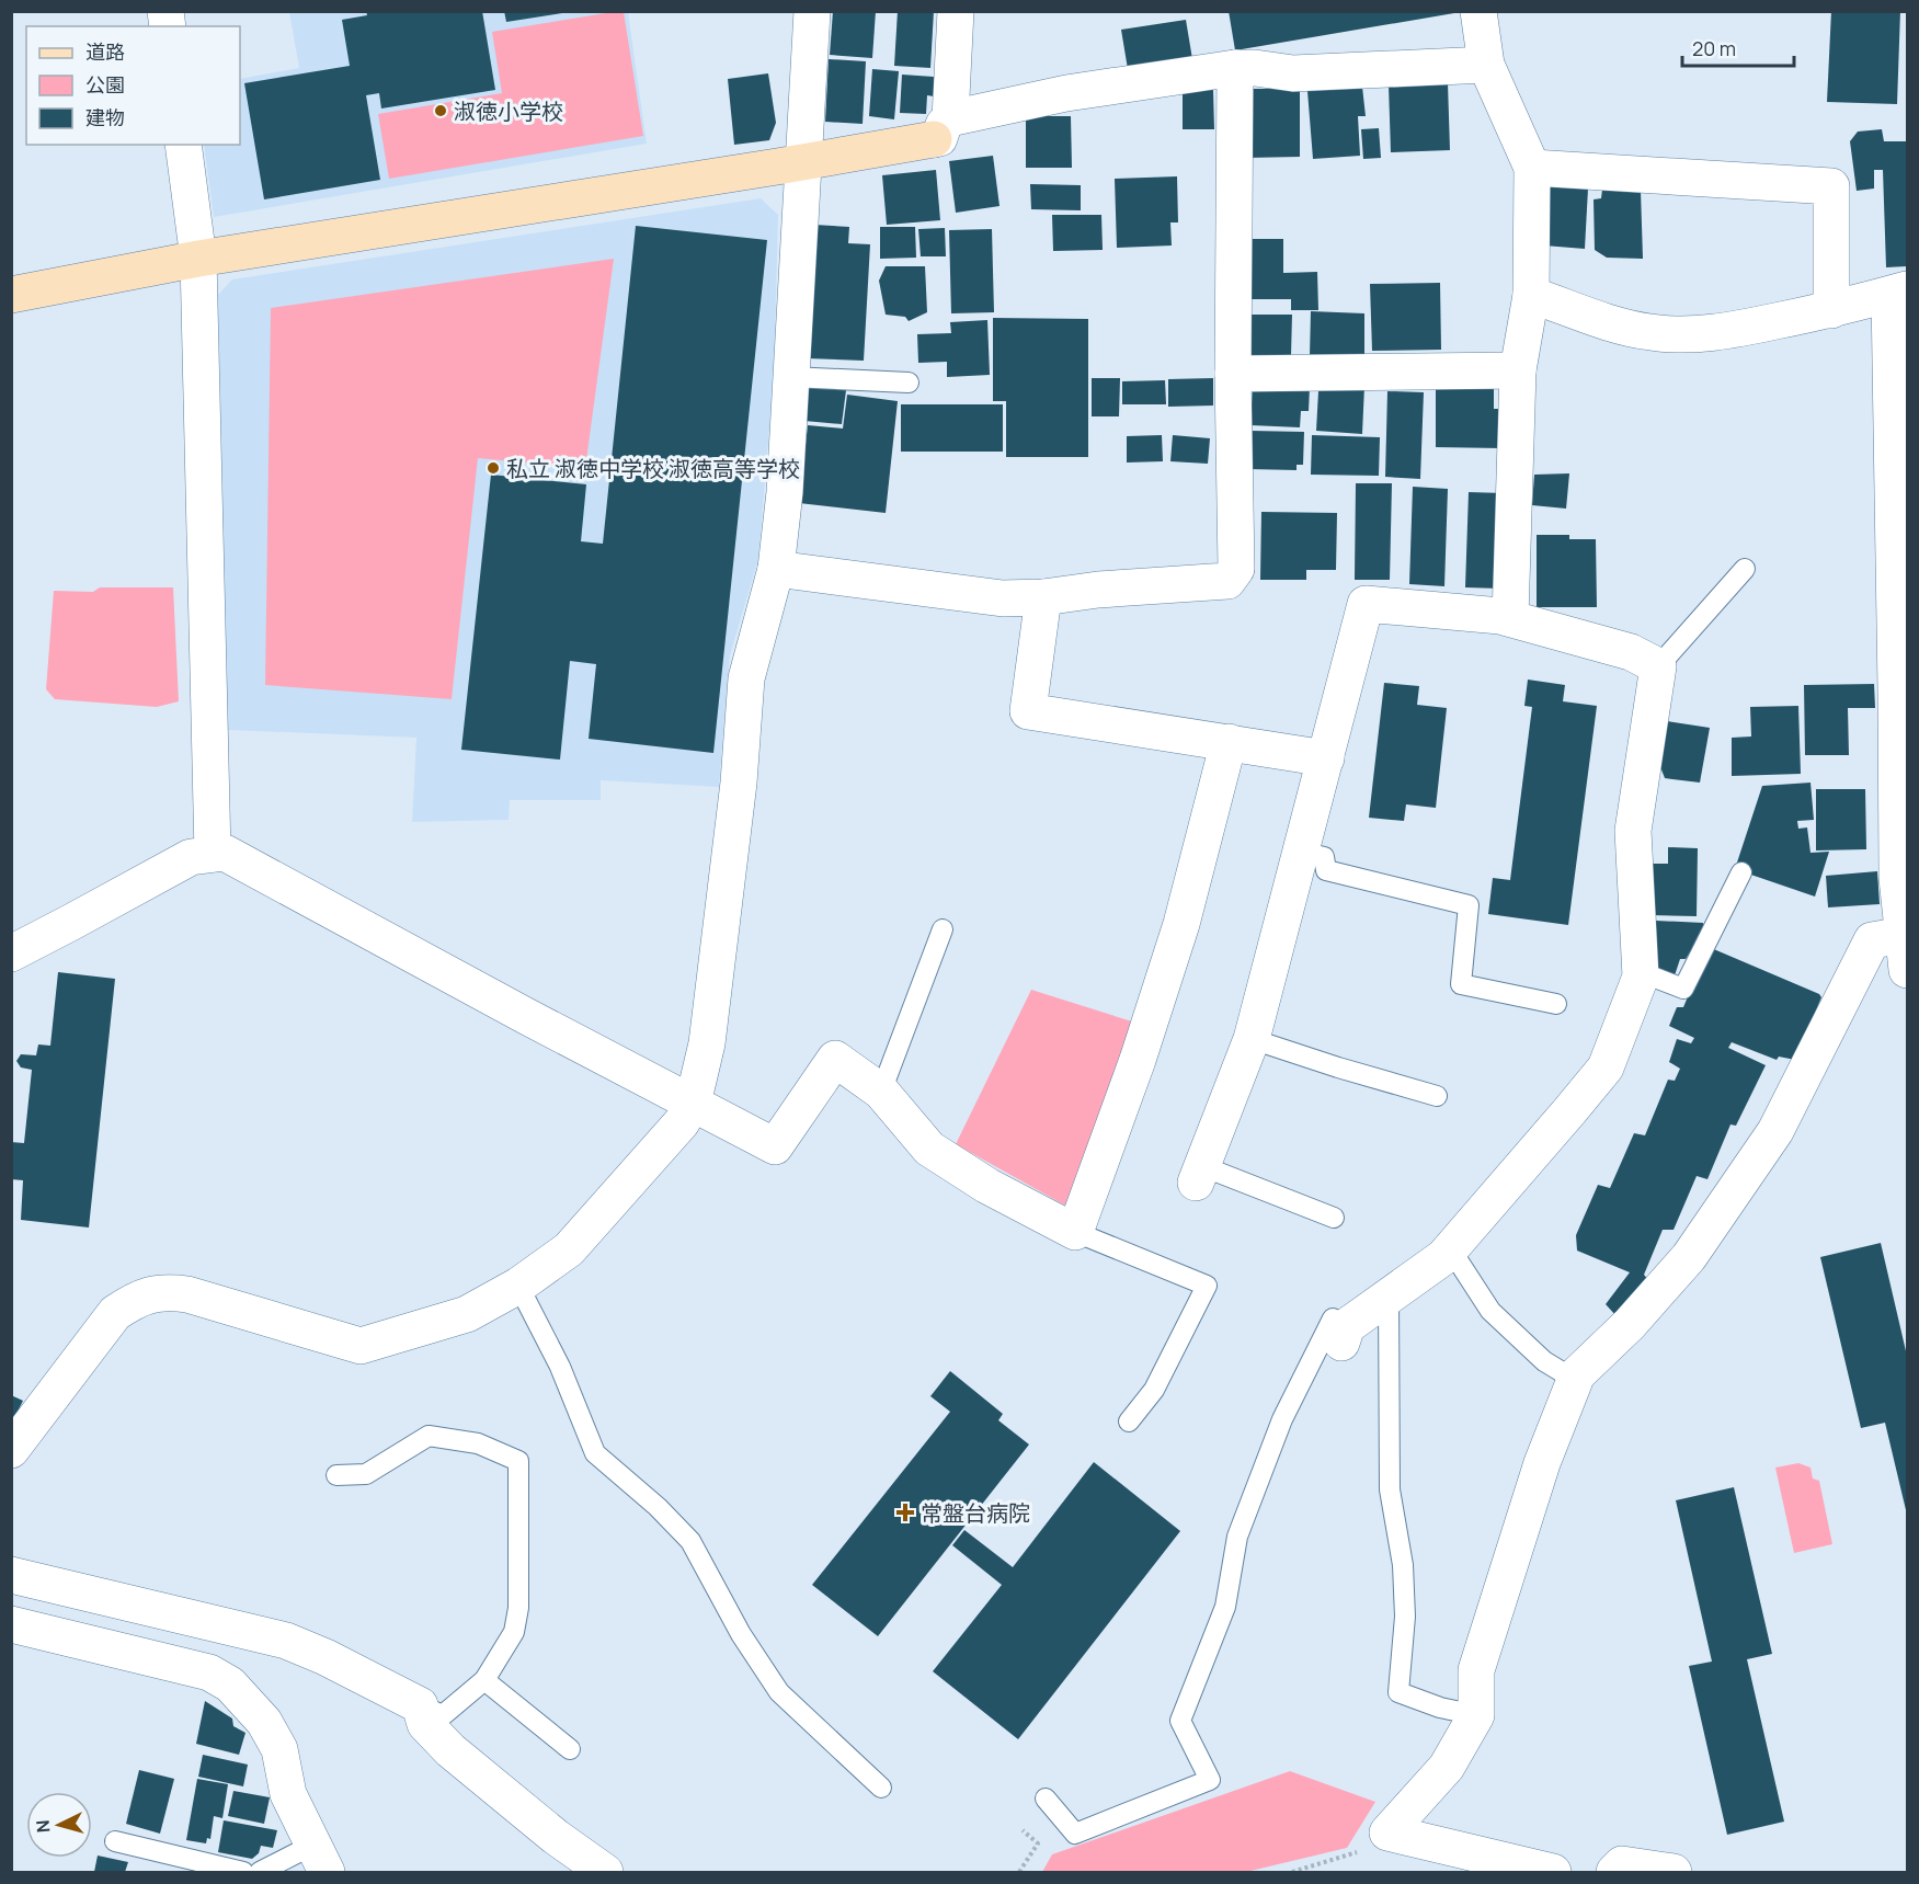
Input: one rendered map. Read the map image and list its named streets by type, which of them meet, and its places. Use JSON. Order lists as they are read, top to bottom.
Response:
{
  "places": {
    "other": ["淑徳小学校", "私立 淑徳中学校 淑徳高等学校"],
    "health": ["常盤台病院"]
  },
  "legend": ["道路", "公園", "建物"],
  "scale_bar": "20 m",
  "north": "left"
}
